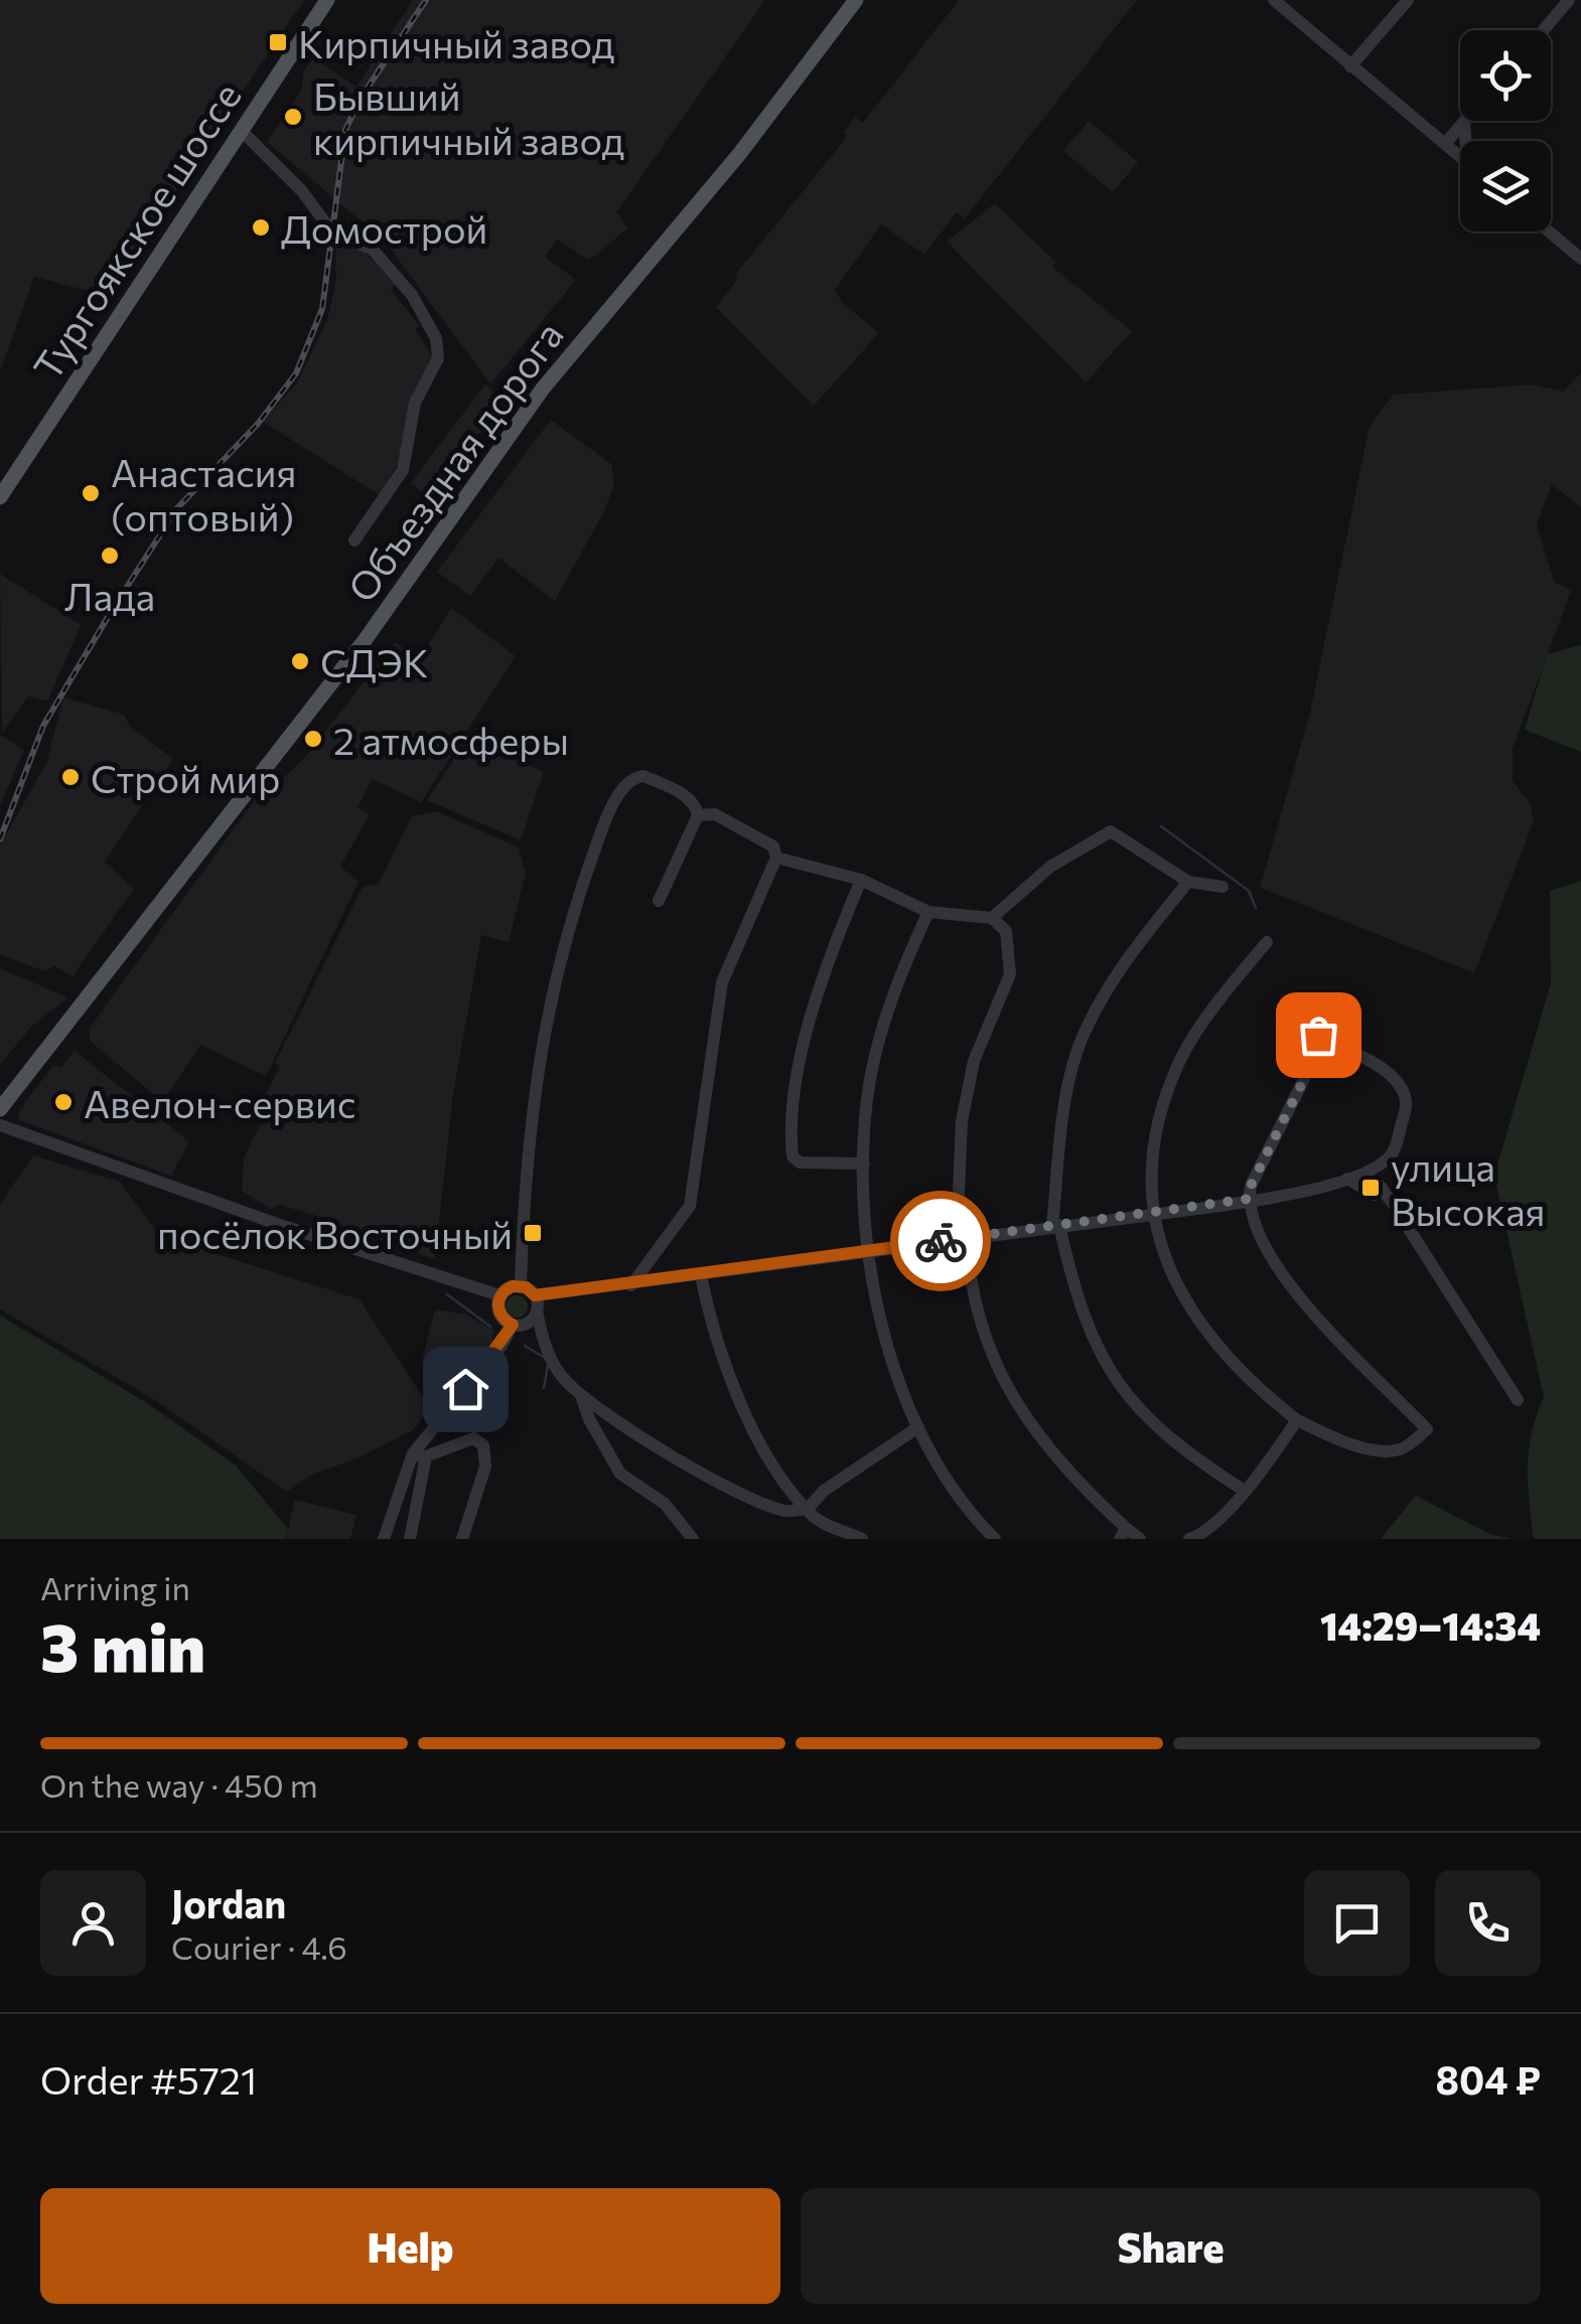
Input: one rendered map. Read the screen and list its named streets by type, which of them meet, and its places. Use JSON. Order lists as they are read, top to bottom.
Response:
{
  "streets": {
    "main road": ["Тургоякское шоссе", "Объездная дорога"]
  },
  "places": {
    "transit": ["Кирпичный завод", "улица Высокая", "посёлок Восточный"],
    "other": [
      "Бывший кирпичный завод",
      "Домострой",
      "Анастасия (оптовый)",
      "Лада",
      "СДЭК",
      "2 атмосферы",
      "Строй мир",
      "Авелон-сервис"
    ]
  },
  "page": {
    "heading": ["3 min", "Arriving in", "14:29–14:34"],
    "panel": [
      "Jordan",
      "Courier · 4.6",
      "Order #5721",
      "804 ₽"
    ],
    "bar": "On the way · 450 m",
    "buttons": ["Help", "Share"]
  }
}
